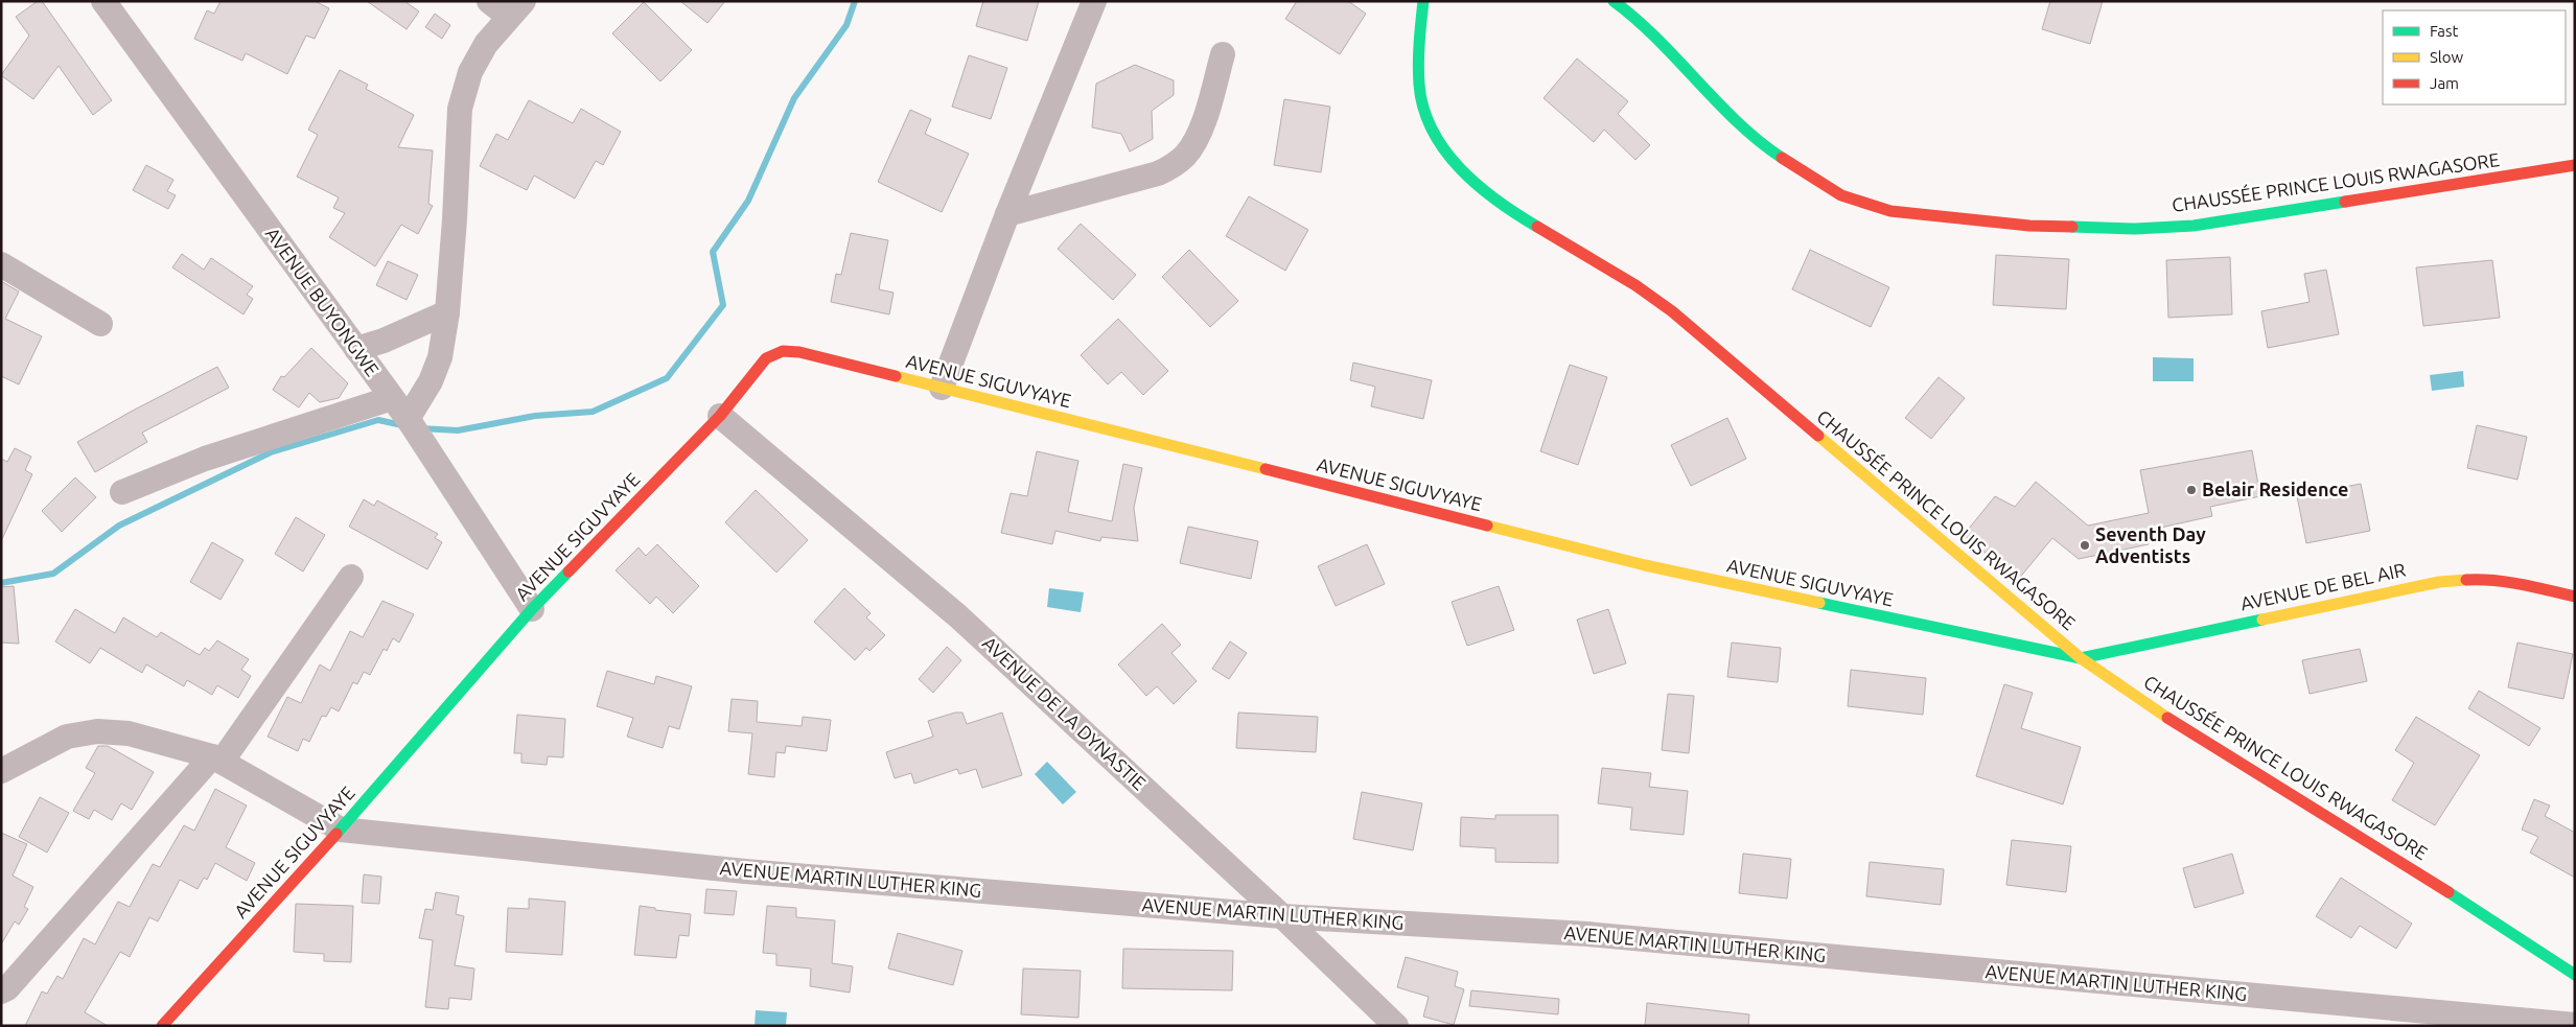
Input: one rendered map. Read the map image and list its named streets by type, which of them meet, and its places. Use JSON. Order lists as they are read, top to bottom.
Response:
{
  "streets": {
    "street": [
      "CHAUSSÉE PRINCE LOUIS RWAGASORE",
      "AVENUE BUYONGWE",
      "AVENUE SIGUVYAYE",
      "AVENUE DE BEL AIR",
      "AVENUE DE LA DYNASTIE",
      "AVENUE MARTIN LUTHER KING"
    ]
  },
  "crossings": [
    ["CHAUSSÉE PRINCE LOUIS RWAGASORE", "AVENUE SIGUVYAYE"],
    ["CHAUSSÉE PRINCE LOUIS RWAGASORE", "AVENUE DE BEL AIR"],
    ["AVENUE BUYONGWE", "AVENUE SIGUVYAYE"],
    ["AVENUE SIGUVYAYE", "AVENUE DE BEL AIR"],
    ["AVENUE SIGUVYAYE", "AVENUE DE LA DYNASTIE"],
    ["AVENUE SIGUVYAYE", "AVENUE MARTIN LUTHER KING"],
    ["AVENUE DE LA DYNASTIE", "AVENUE MARTIN LUTHER KING"]
  ],
  "places": ["Belair Residence", "Seventh Day Adventists"],
  "legend": ["Fast", "Slow", "Jam"]
}
